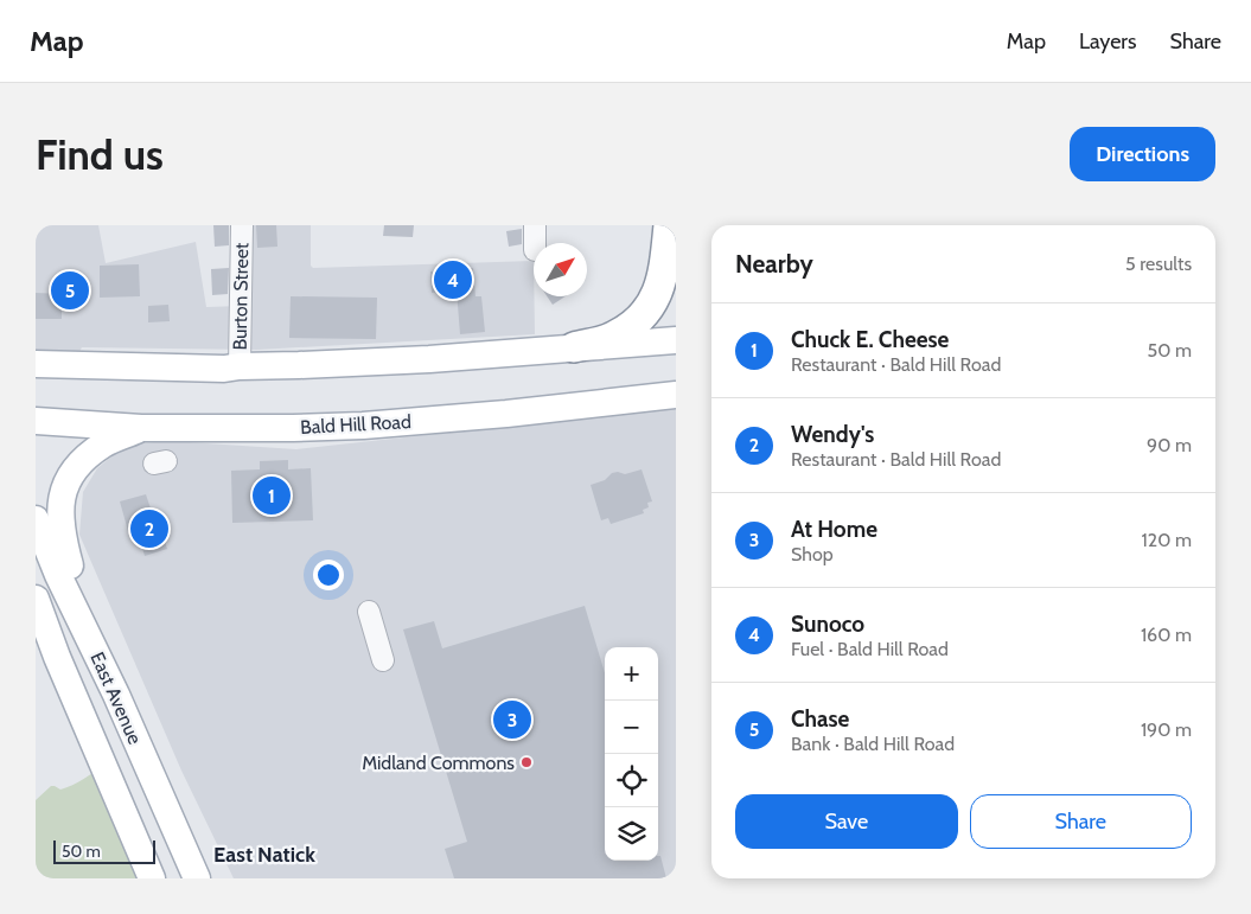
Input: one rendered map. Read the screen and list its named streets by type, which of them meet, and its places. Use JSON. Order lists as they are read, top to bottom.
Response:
{
  "streets": {
    "main road": ["Bald Hill Road", "East Avenue"],
    "street": ["Burton Street"]
  },
  "districts": ["East Natick"],
  "places": ["Midland Commons"],
  "scale_bar": "50 m",
  "north": "top right",
  "page": {
    "header": "Map",
    "nav": ["Map", "Layers", "Share"],
    "buttons": [
      "Directions",
      ["Save", "Share"]
    ],
    "title": "Find us",
    "heading": ["Nearby", "5 results"],
    "pins": [
      "4",
      "5",
      "1",
      "2",
      "3"
    ],
    "list": [
      {
        "mark": "1",
        "name": "Chuck E. Cheese",
        "note": "Restaurant · Bald Hill Road",
        "value": "50 m"
      },
      {
        "mark": "2",
        "name": "Wendy's",
        "note": "Restaurant · Bald Hill Road",
        "value": "90 m"
      },
      {
        "mark": "3",
        "name": "At Home",
        "note": "Shop",
        "value": "120 m"
      },
      {
        "mark": "4",
        "name": "Sunoco",
        "note": "Fuel · Bald Hill Road",
        "value": "160 m"
      },
      {
        "mark": "5",
        "name": "Chase",
        "note": "Bank · Bald Hill Road",
        "value": "190 m"
      }
    ],
    "map_buttons": ["+", "−"],
    "scale": "50 m"
  }
}
